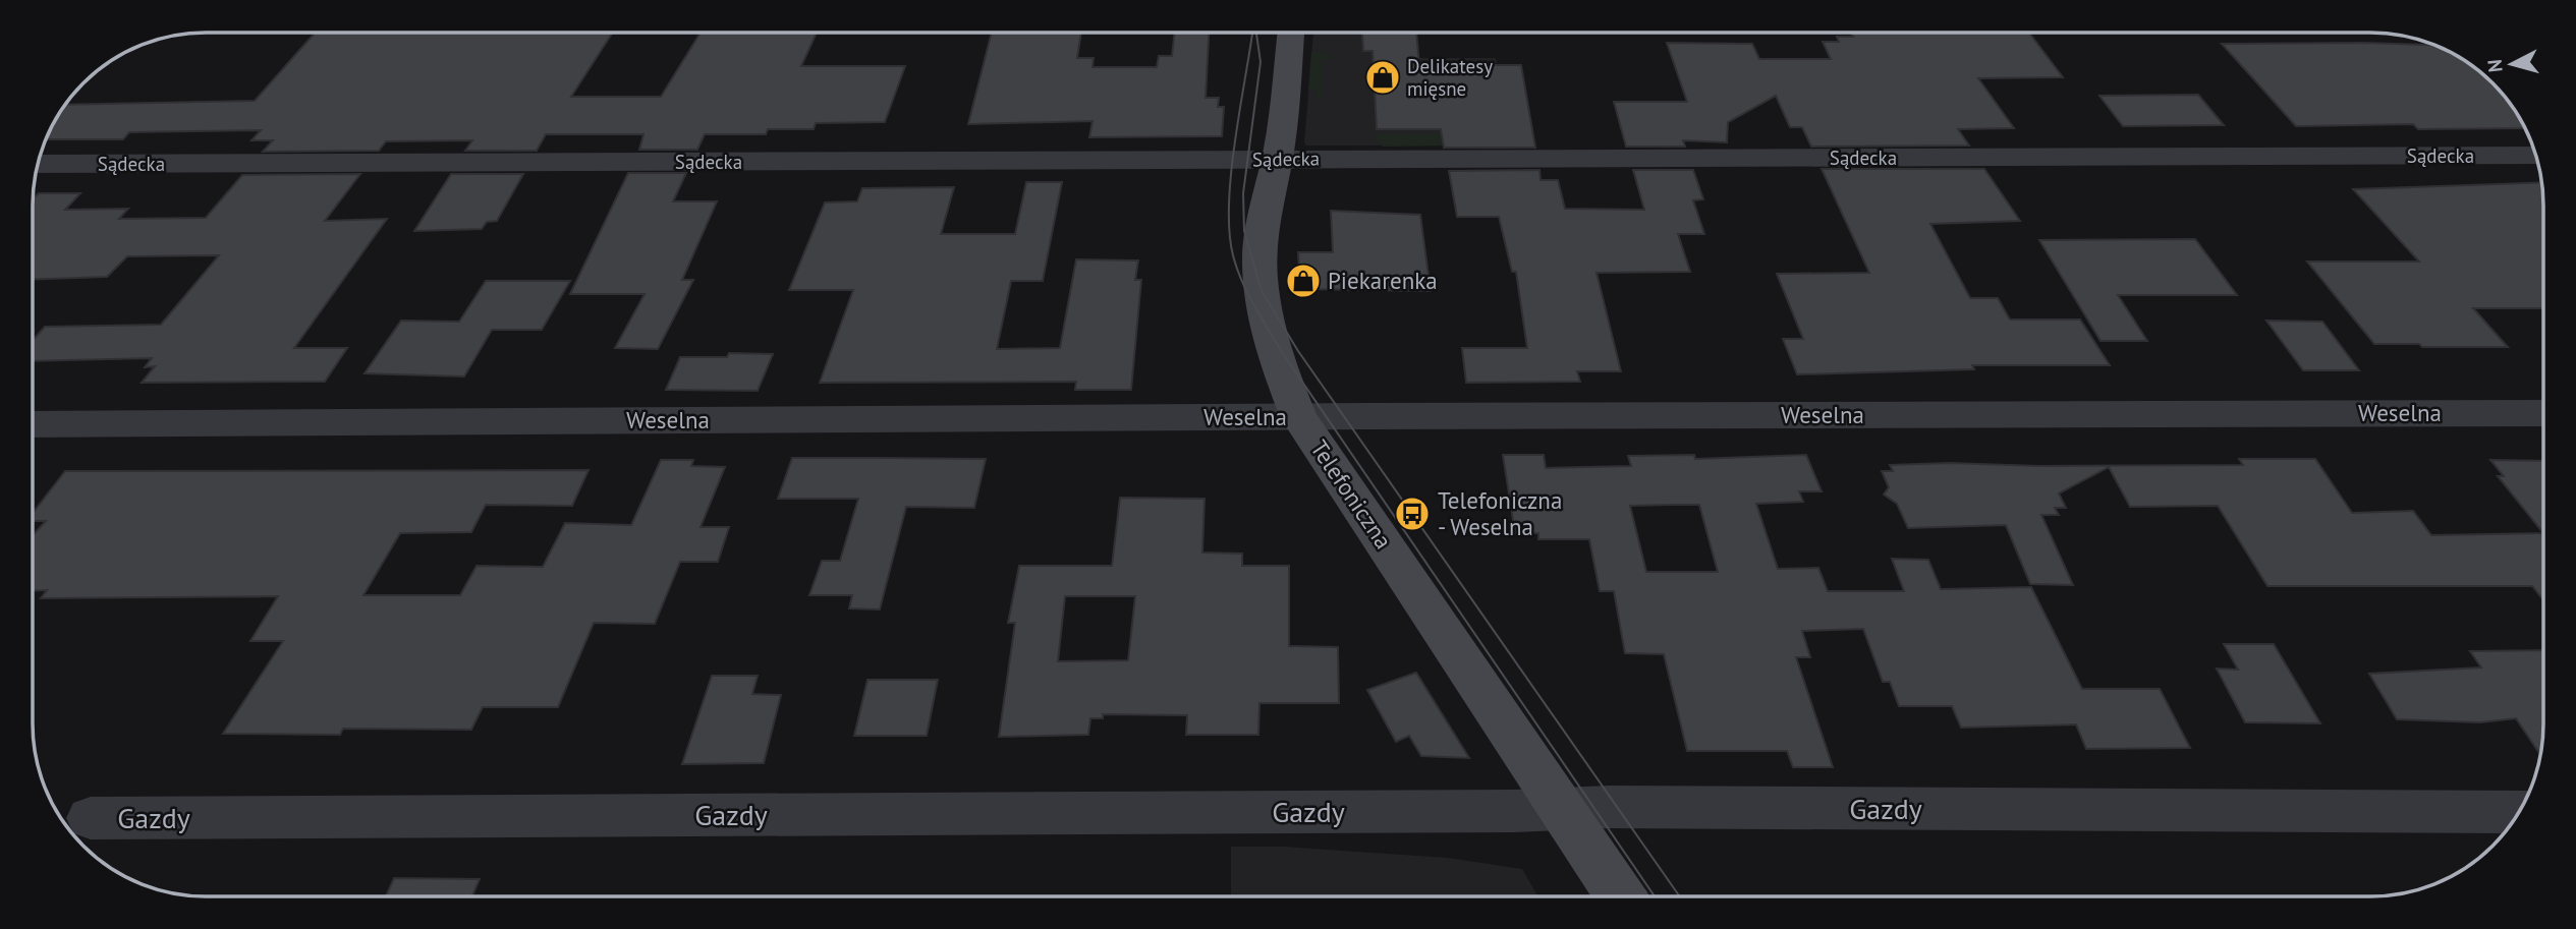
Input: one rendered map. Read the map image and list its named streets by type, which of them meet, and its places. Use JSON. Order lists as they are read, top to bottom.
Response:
{
  "streets": {
    "street": [
      "Sądecka",
      "Weselna",
      "Telefoniczna",
      "Gazdy"
    ]
  },
  "crossings": [
    ["Sądecka", "Telefoniczna"],
    ["Weselna", "Telefoniczna"],
    ["Telefoniczna", "Gazdy"]
  ],
  "places": {
    "shop": ["Delikatesy mięsne", "Piekarenka"],
    "bus stop": ["Telefoniczna - Weselna"]
  },
  "north": "left"
}
